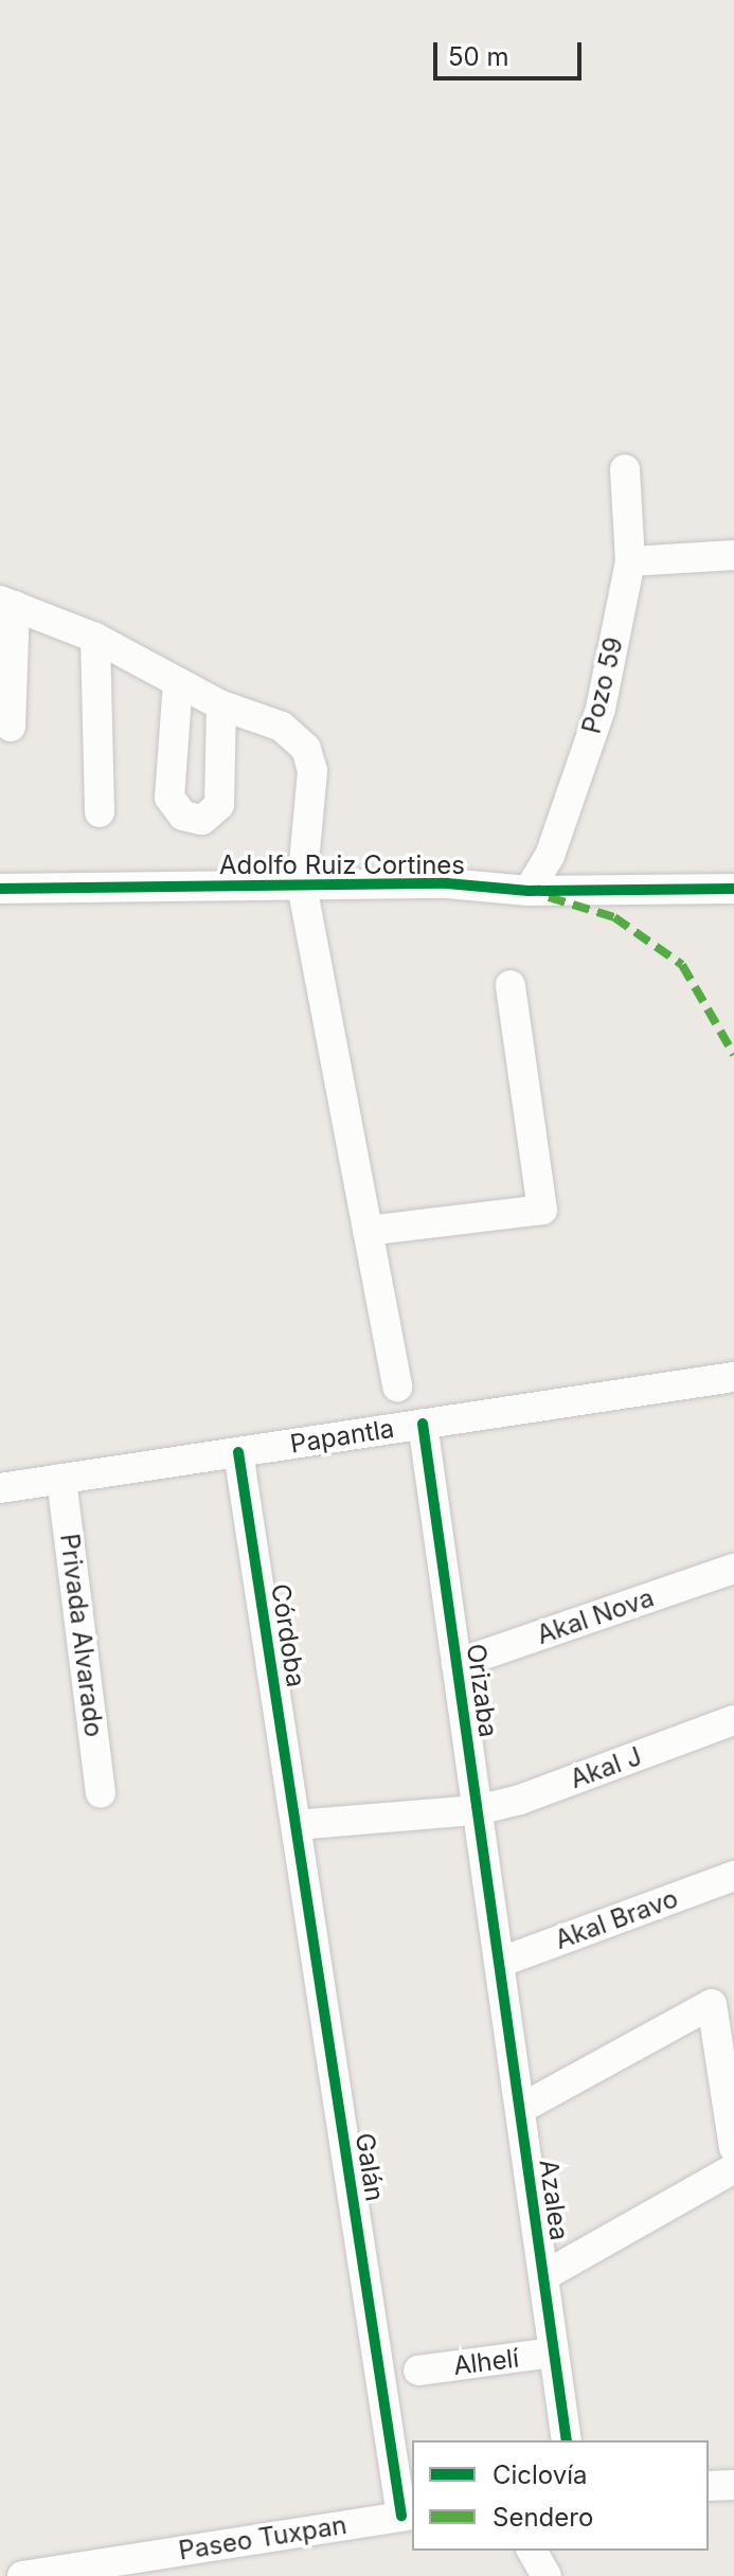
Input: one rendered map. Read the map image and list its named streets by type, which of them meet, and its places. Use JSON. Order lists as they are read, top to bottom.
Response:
{
  "streets": {
    "street": [
      "Pozo 59",
      "Adolfo Ruiz Cortines",
      "Papantla",
      "Akal Nova",
      "Privada Alvarado",
      "Córdoba",
      "Orizaba",
      "Akal J",
      "Akal Bravo",
      "Galán",
      "Azalea",
      "Alhelí",
      "Paseo Tuxpan"
    ]
  },
  "crossings": [
    ["Pozo 59", "Adolfo Ruiz Cortines"],
    ["Papantla", "Privada Alvarado"],
    ["Papantla", "Córdoba"],
    ["Papantla", "Orizaba"],
    ["Akal Nova", "Orizaba"],
    ["Córdoba", "Akal J"],
    ["Córdoba", "Galán"],
    ["Orizaba", "Akal J"],
    ["Orizaba", "Akal Bravo"],
    ["Orizaba", "Azalea"],
    ["Akal J", "Galán"],
    ["Akal Bravo", "Azalea"],
    ["Galán", "Paseo Tuxpan"],
    ["Azalea", "Alhelí"]
  ],
  "legend": ["Ciclovía", "Sendero"],
  "scale_bar": "50 m"
}
